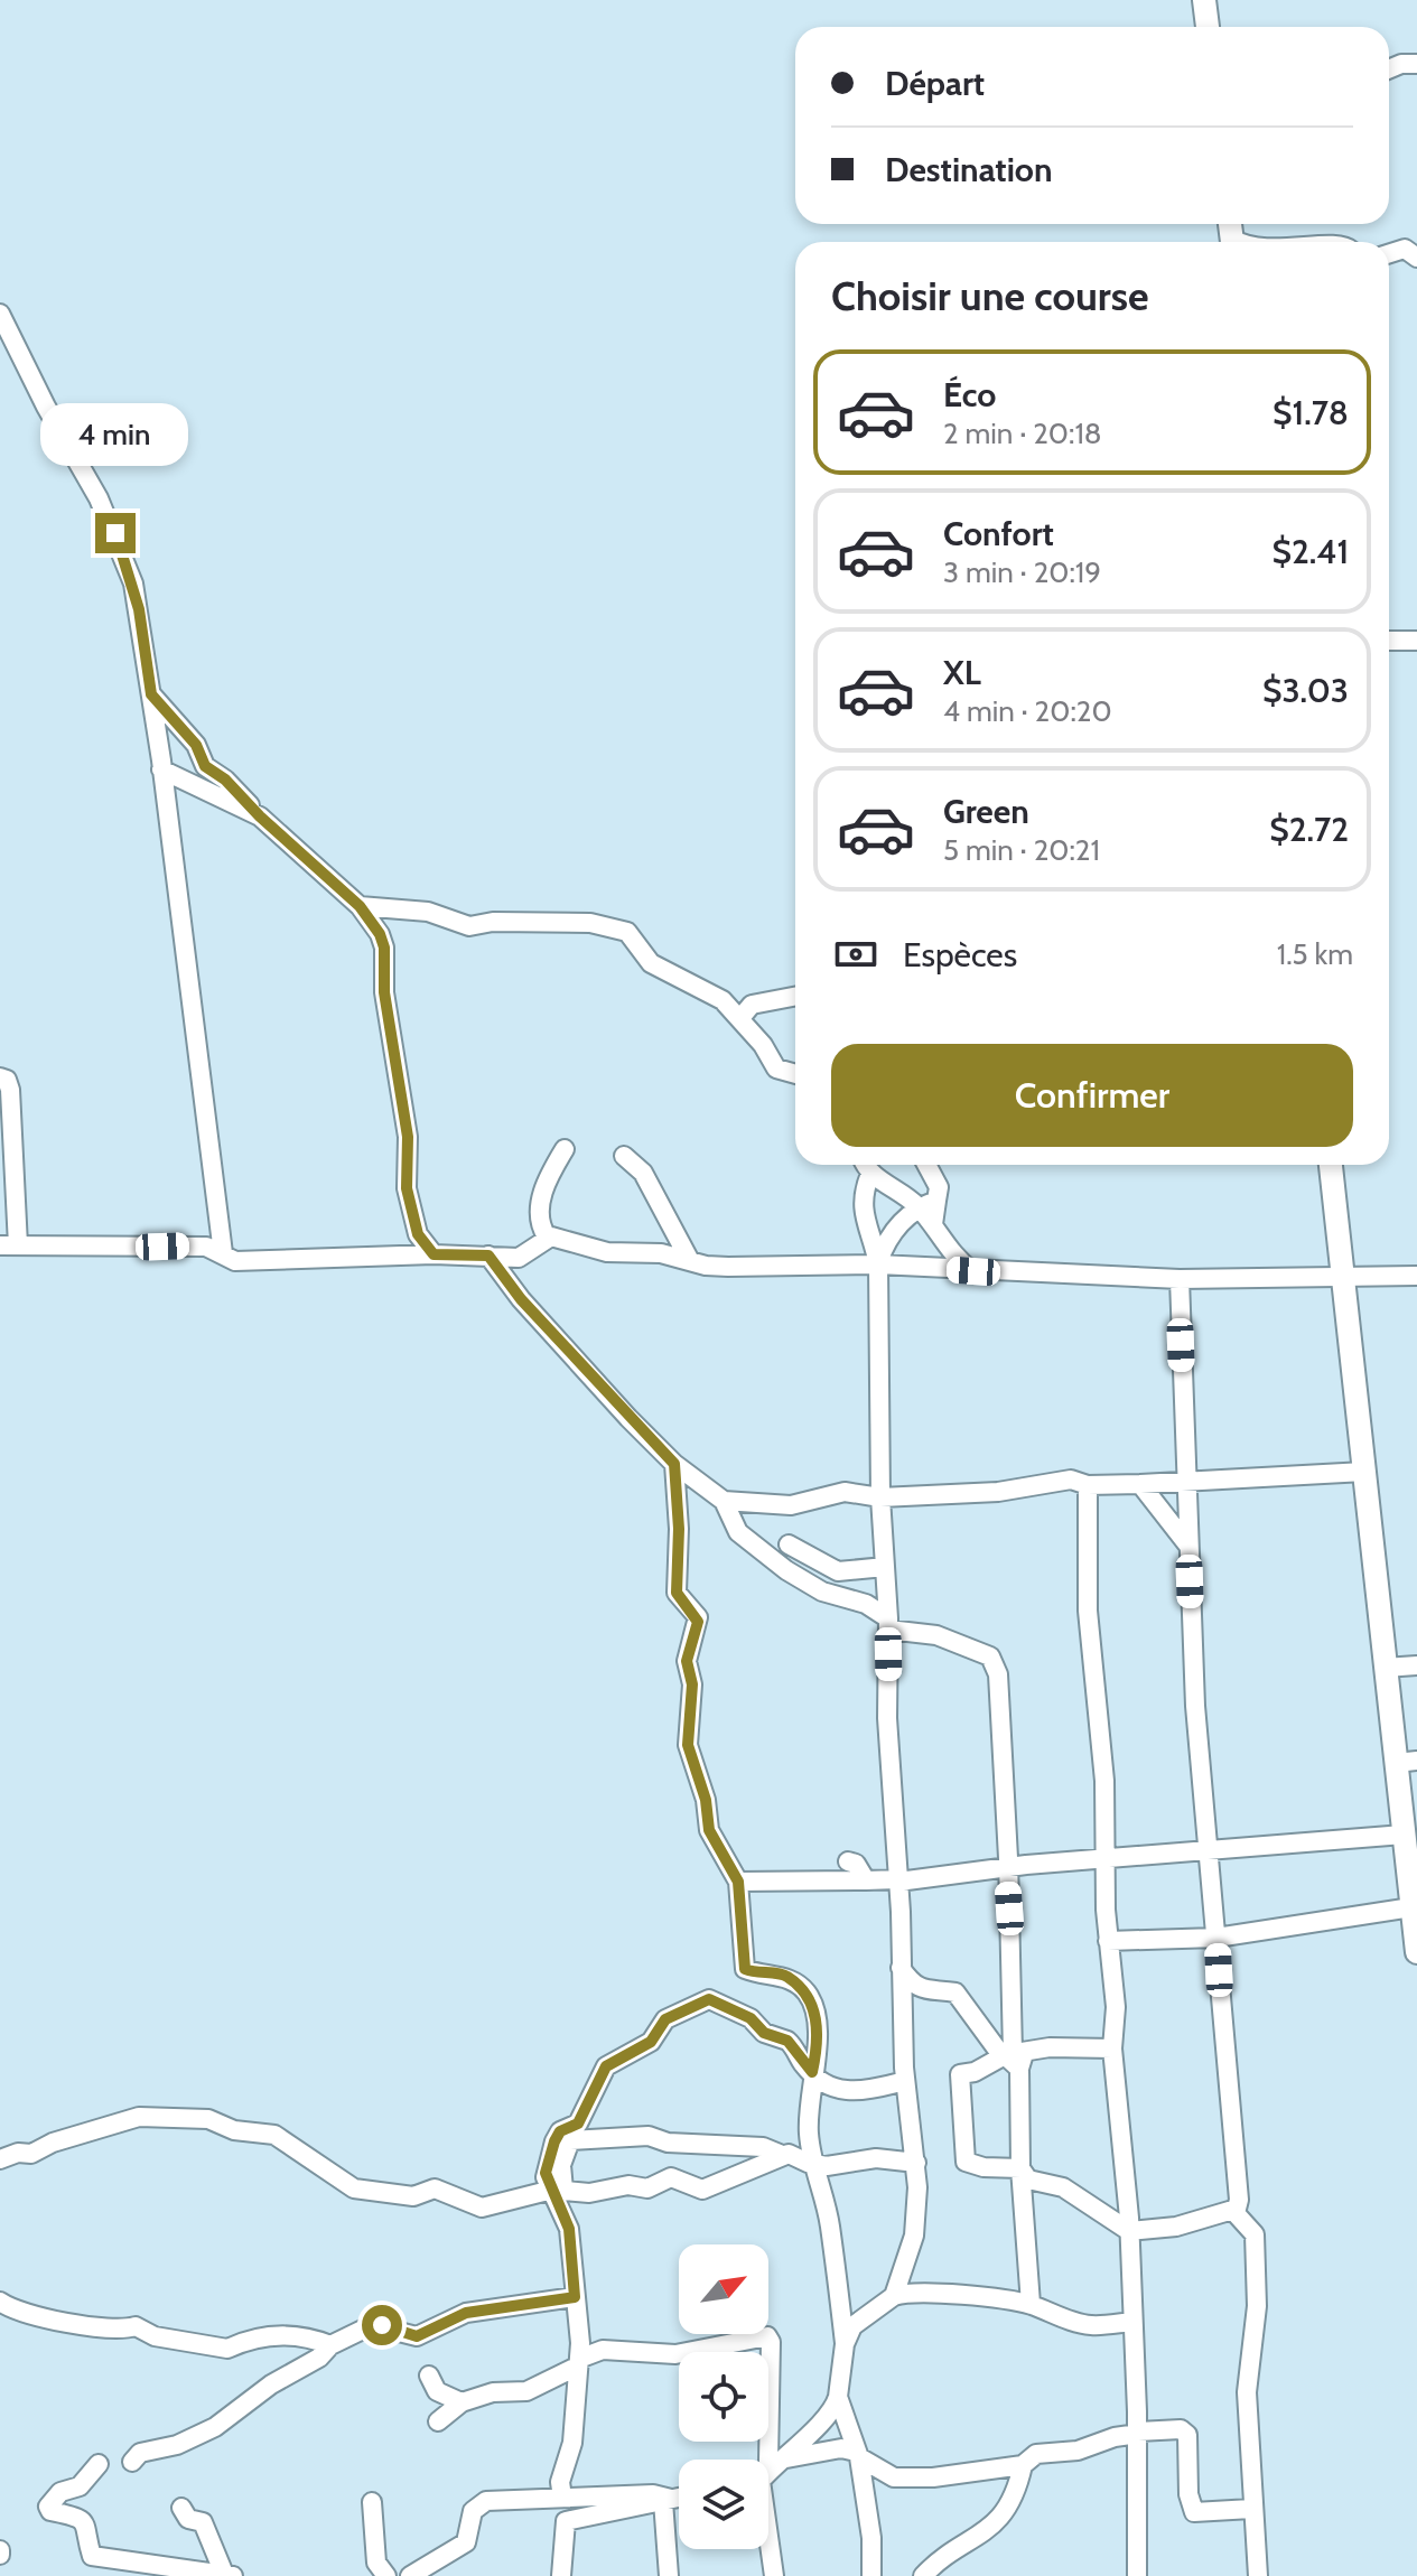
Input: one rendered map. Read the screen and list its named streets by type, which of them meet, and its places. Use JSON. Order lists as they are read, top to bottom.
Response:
{
  "north": "top right",
  "page": {
    "banner": ["Départ", "Destination"],
    "heading": "Choisir une course",
    "list": [
      {
        "name": "Éco",
        "note": "2 min · 20:18",
        "value": "$1.78"
      },
      {
        "name": "Confort",
        "note": "3 min · 20:19",
        "value": "$2.41"
      },
      {
        "name": "XL",
        "note": "4 min · 20:20",
        "value": "$3.03"
      },
      {
        "name": "Green",
        "note": "5 min · 20:21",
        "value": "$2.72"
      }
    ],
    "bubble": "4 min",
    "pay": ["Espèces", "1.5 km"],
    "buttons": "Confirmer"
  }
}
